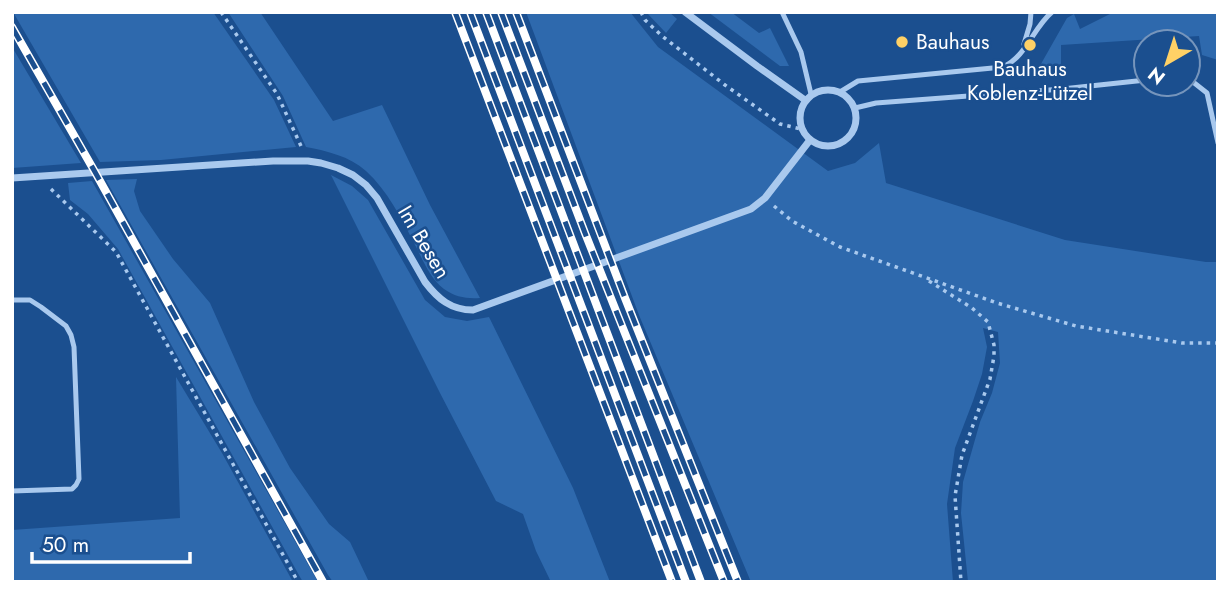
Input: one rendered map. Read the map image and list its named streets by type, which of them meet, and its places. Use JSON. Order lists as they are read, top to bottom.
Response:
{
  "streets": {
    "street": ["Im Besen"]
  },
  "places": ["Bauhaus", "Bauhaus Koblenz-Lützel"],
  "scale_bar": "50 m",
  "north": "bottom left"
}
